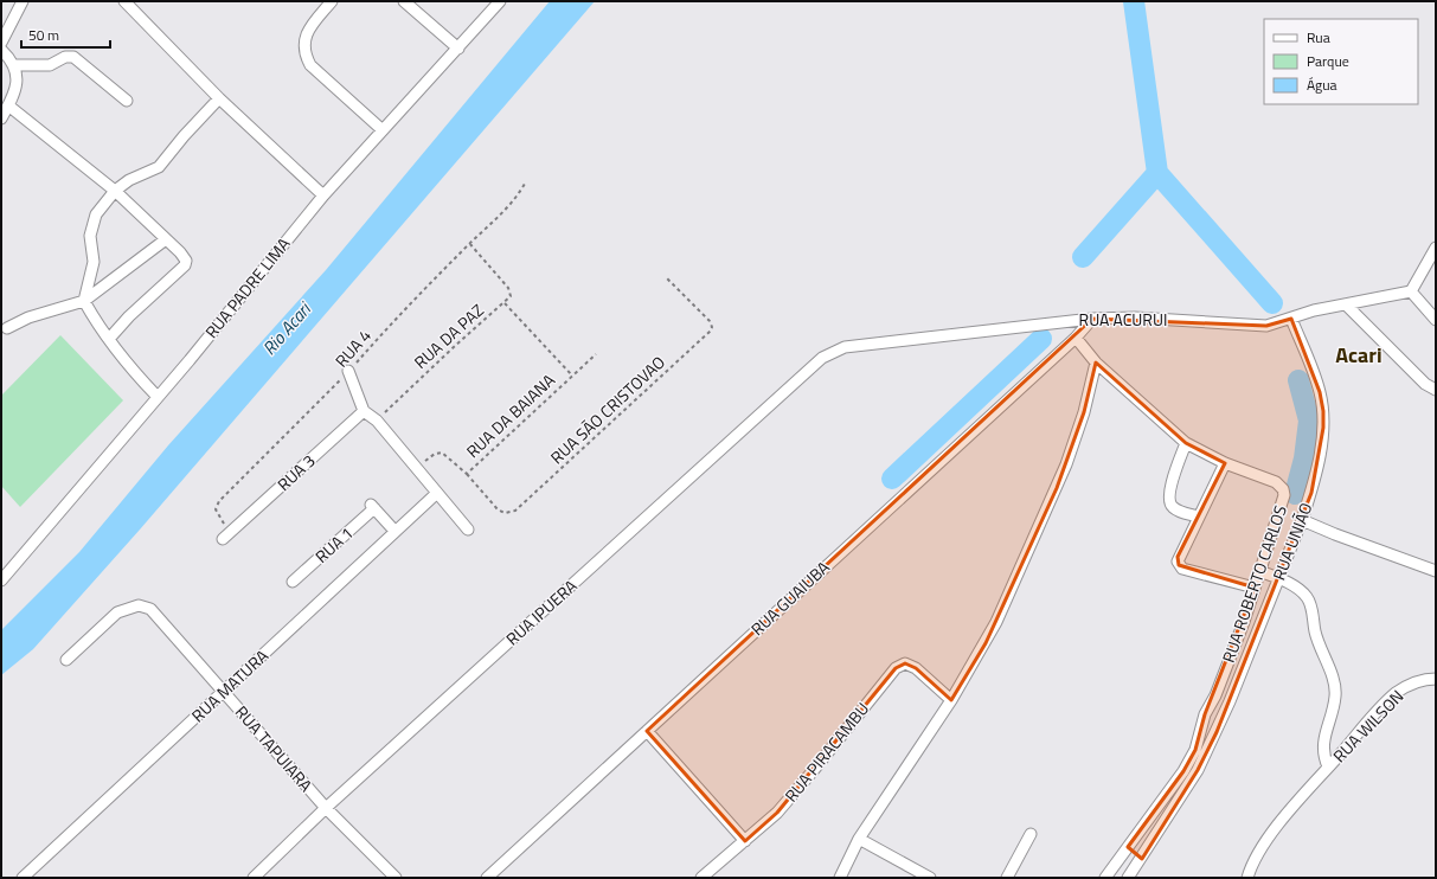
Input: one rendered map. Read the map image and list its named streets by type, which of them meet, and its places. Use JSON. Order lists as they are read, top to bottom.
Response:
{
  "streets": {
    "street": [
      "RUA PADRE LIMA",
      "RUA ACURUI",
      "RUA 3",
      "RUA UNIÃO",
      "RUA 1",
      "RUA ROBERTO CARLOS",
      "RUA GUAIUBA",
      "RUA IPUERA",
      "RUA MATURA",
      "RUA WILSON",
      "RUA TAPUIARA",
      "RUA PIRACAMBU"
    ],
    "path": [
      "RUA DA PAZ",
      "RUA 4",
      "RUA SĀO CRISTOVAO",
      "RUA DA BAIANA"
    ]
  },
  "crossings": [
    ["RUA ACURUI", "RUA UNIÃO"],
    ["RUA ACURUI", "RUA GUAIUBA"],
    ["RUA ACURUI", "RUA IPUERA"],
    ["RUA DA PAZ", "RUA 4"],
    ["RUA DA PAZ", "RUA 3"],
    ["RUA 4", "RUA 3"],
    ["RUA SĀO CRISTOVAO", "RUA DA BAIANA"],
    ["RUA 1", "RUA MATURA"],
    ["RUA ROBERTO CARLOS", "RUA GUAIUBA"],
    ["RUA IPUERA", "RUA TAPUIARA"],
    ["RUA MATURA", "RUA TAPUIARA"]
  ],
  "districts": ["Acari"],
  "water": ["Rio Acari"],
  "legend": ["Rua", "Parque", "Água"],
  "scale_bar": "50 m"
}
